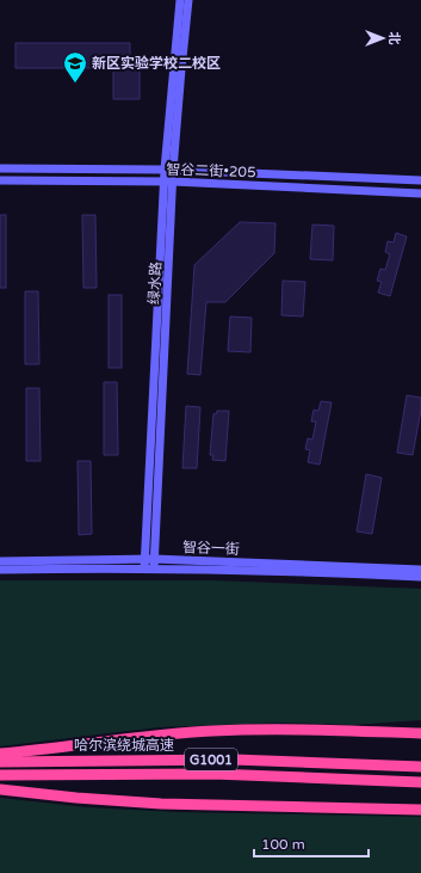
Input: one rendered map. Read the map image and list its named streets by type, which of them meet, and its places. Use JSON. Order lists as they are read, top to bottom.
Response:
{
  "streets": {
    "highway": ["哈尔滨绕城高速", "G1001"],
    "main road": ["智谷二街•205", "绿水路", "智谷一街"]
  },
  "crossings": [
    ["智谷二街•205", "绿水路"],
    ["绿水路", "智谷一街"]
  ],
  "places": {
    "school or university": ["新区实验学校二校区"]
  },
  "scale_bar": "100 m",
  "north": "right"
}
